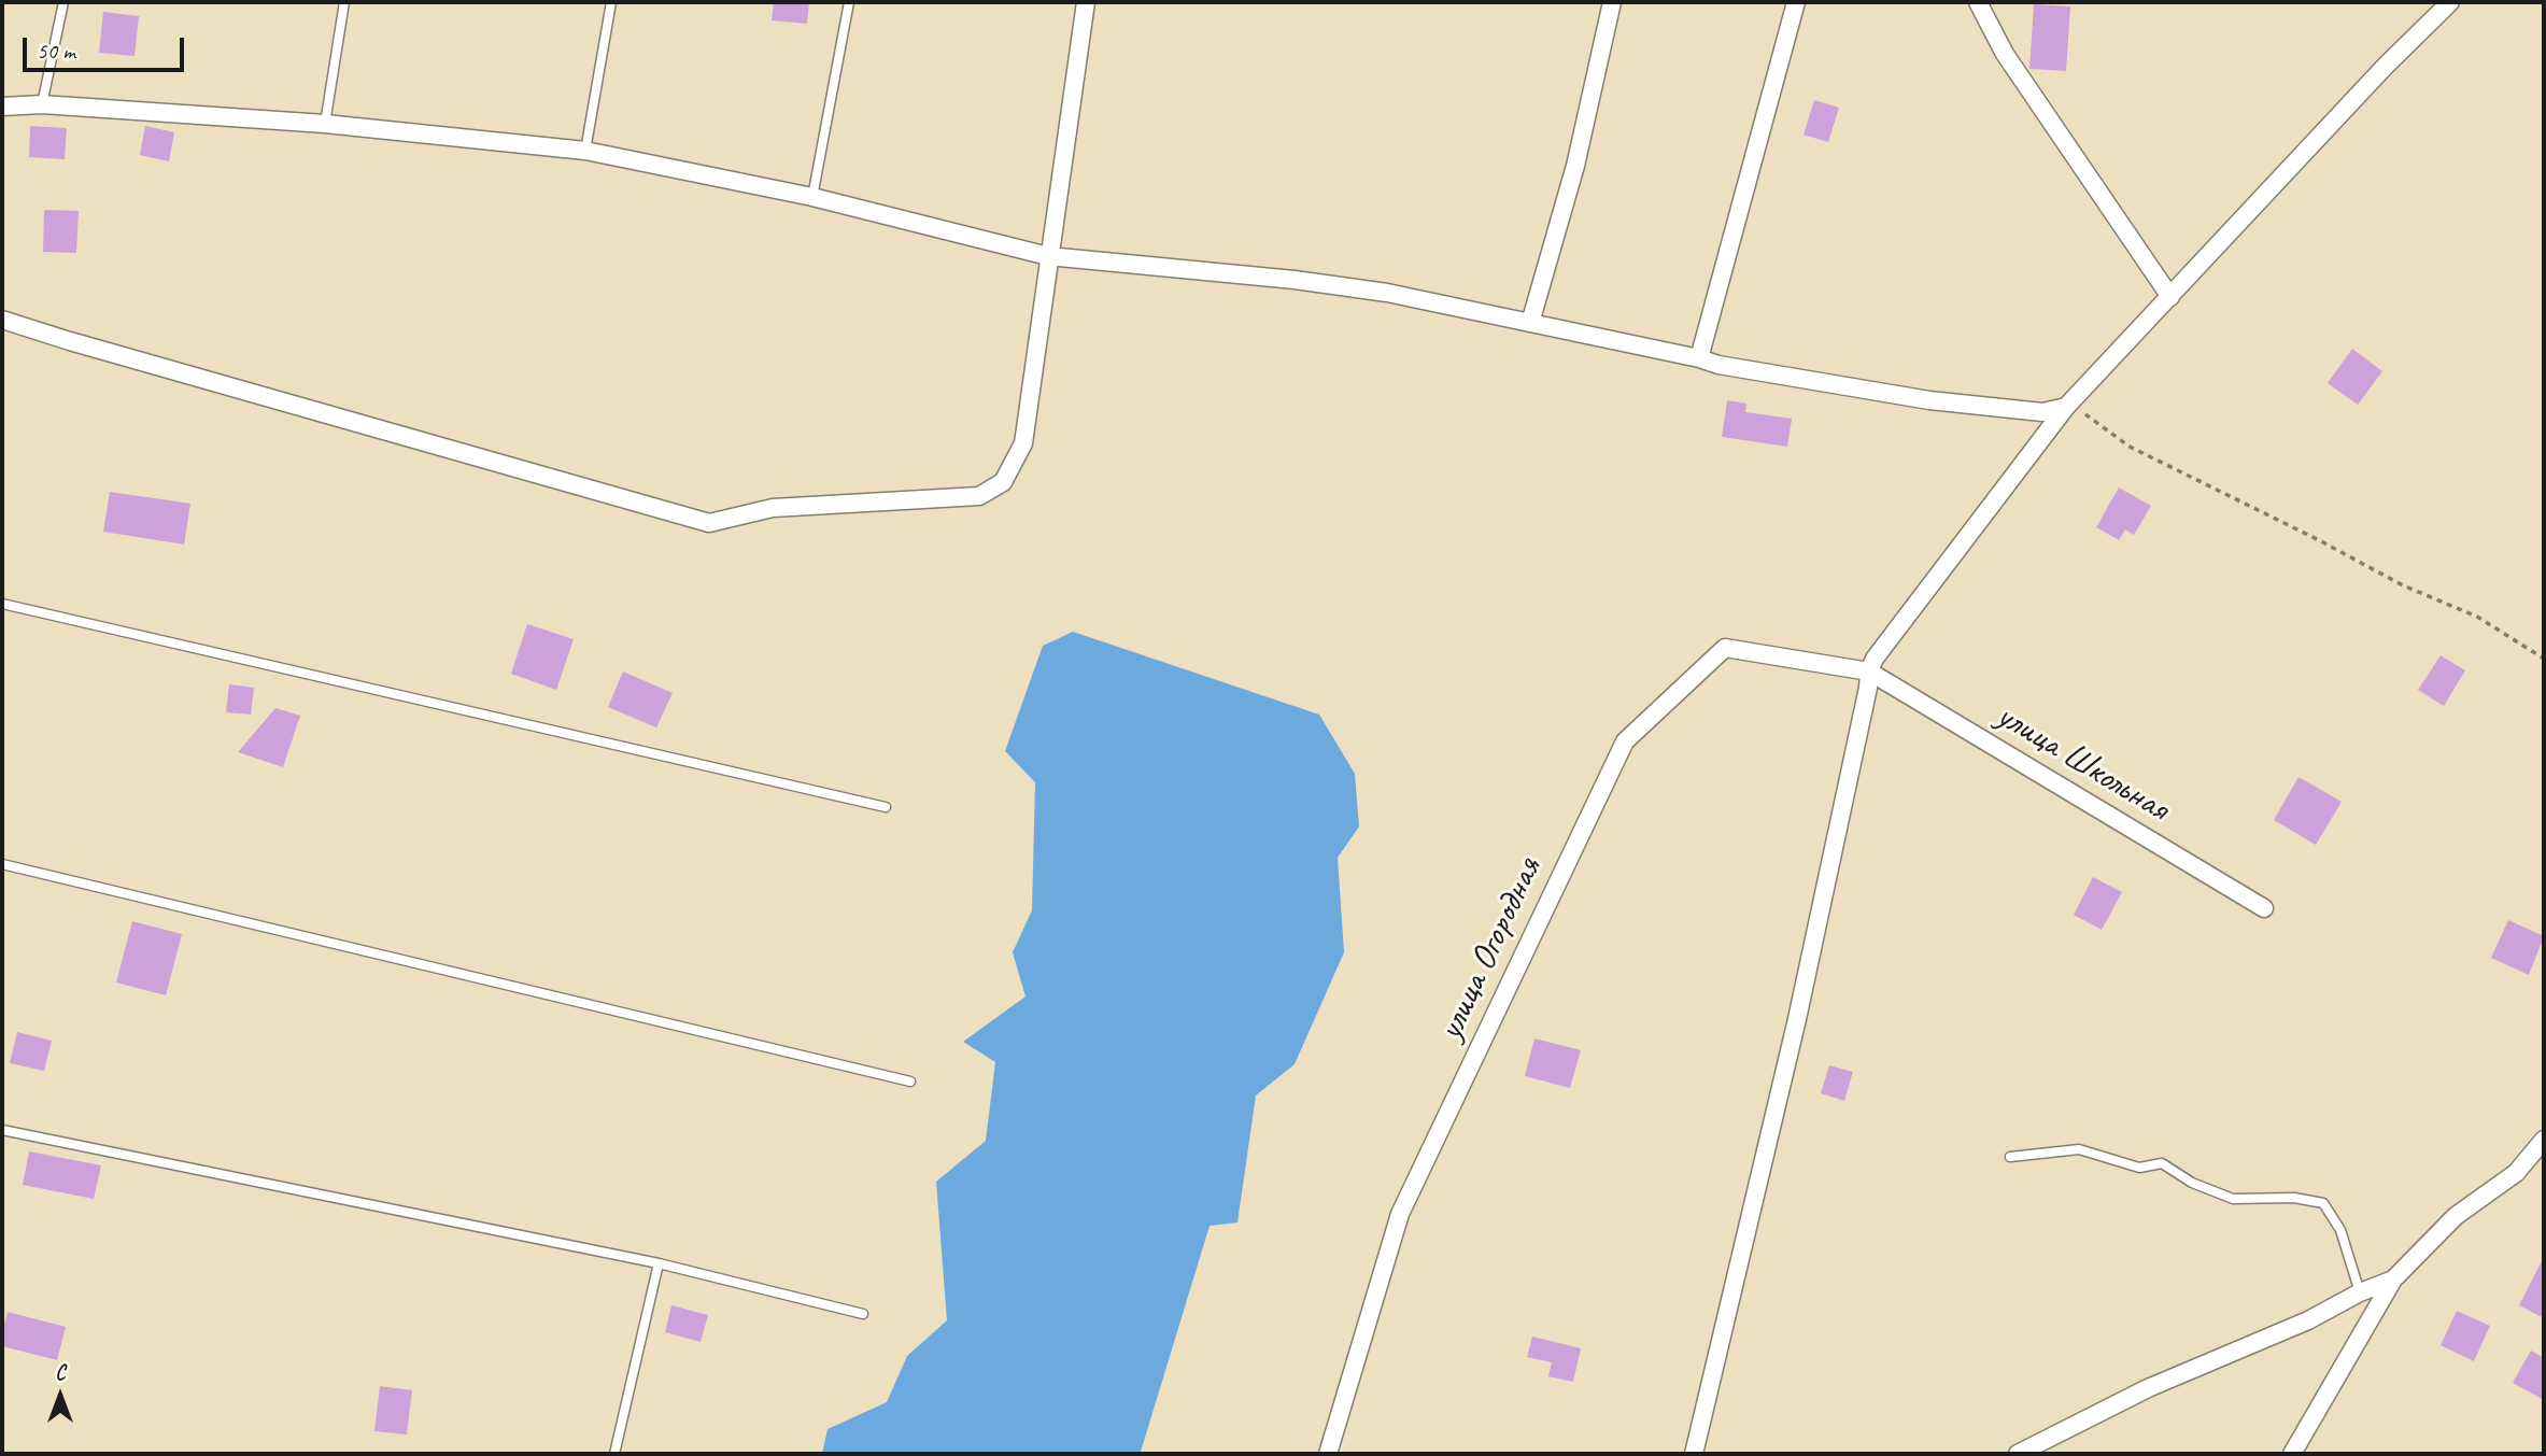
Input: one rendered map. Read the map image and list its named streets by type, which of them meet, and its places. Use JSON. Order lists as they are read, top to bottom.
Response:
{
  "streets": {
    "street": ["улица Школьная", "улица Огородная"]
  },
  "crossings": [
    ["улица Школьная", "улица Огородная"]
  ],
  "scale_bar": "50 m",
  "north": "top"
}
